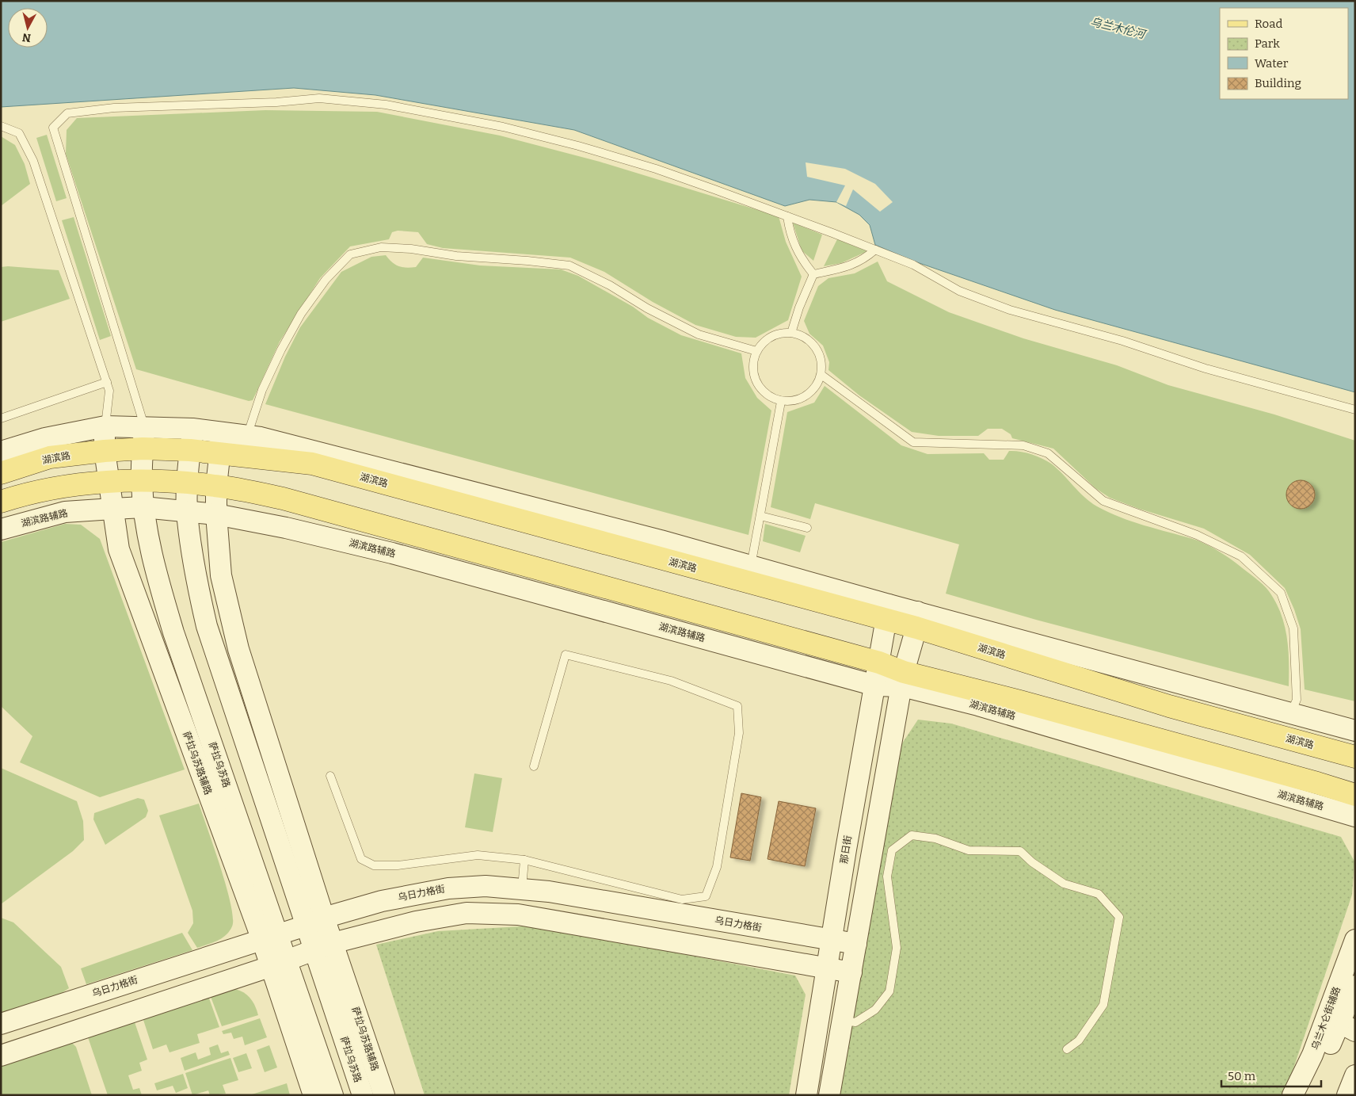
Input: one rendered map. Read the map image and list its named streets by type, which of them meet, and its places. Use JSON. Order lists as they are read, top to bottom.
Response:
{
  "streets": {
    "main road": ["湖滨路"],
    "street": [
      "湖滨路辅路",
      "萨拉乌苏路辅路",
      "萨拉乌苏路",
      "那日街",
      "乌日力格街",
      "乌兰木仑街辅路"
    ]
  },
  "crossings": [
    ["湖滨路", "萨拉乌苏路辅路"],
    ["湖滨路", "萨拉乌苏路"],
    ["湖滨路", "那日街"],
    ["湖滨路辅路", "萨拉乌苏路辅路"],
    ["湖滨路辅路", "萨拉乌苏路"],
    ["湖滨路辅路", "那日街"],
    ["萨拉乌苏路辅路", "萨拉乌苏路"],
    ["萨拉乌苏路辅路", "乌日力格街"],
    ["萨拉乌苏路", "乌日力格街"],
    ["那日街", "乌日力格街"]
  ],
  "water": ["乌兰木伦河"],
  "legend": [
    "Road",
    "Park",
    "Water",
    "Building"
  ],
  "scale_bar": "50 m",
  "north": "bottom"
}
